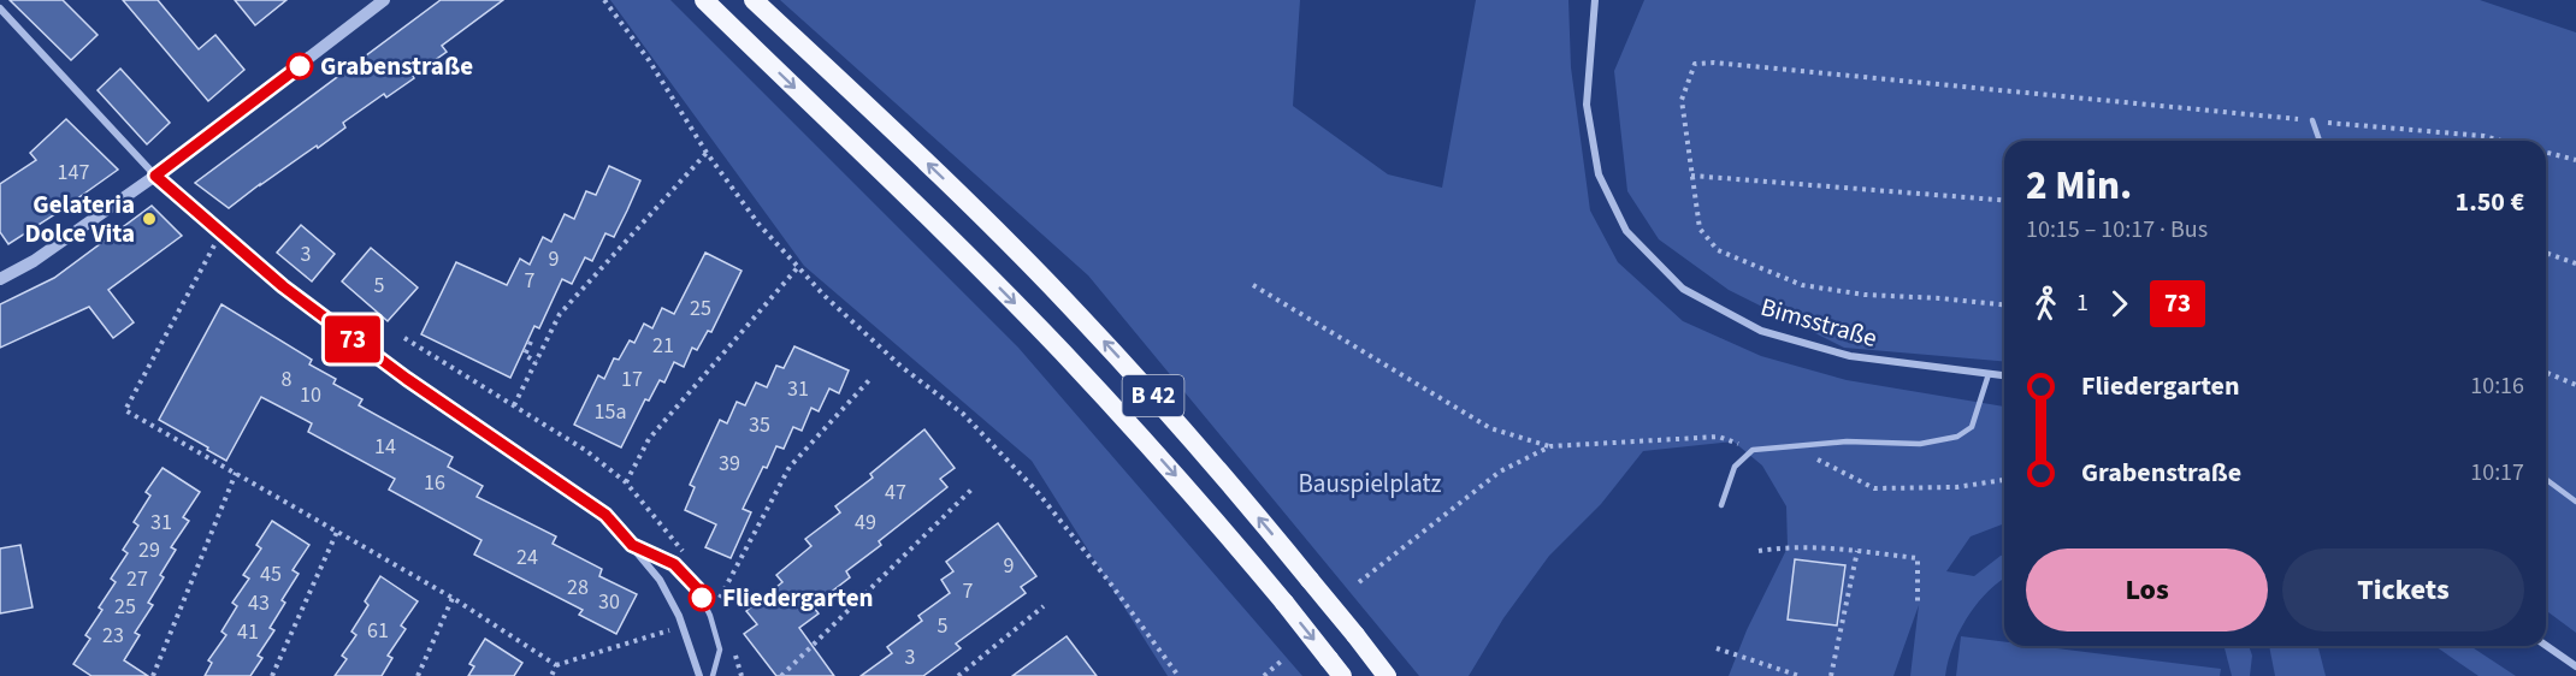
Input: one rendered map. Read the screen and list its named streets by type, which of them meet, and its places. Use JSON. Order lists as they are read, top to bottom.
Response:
{
  "streets": {
    "highway": ["B 42"],
    "street": ["Bimsstraße"]
  },
  "parks": ["Bauspielplatz"],
  "places": ["Grabenstraße", "Gelateria Dolce Vita", "Fliedergarten"],
  "lines": ["bus line 73"],
  "house_numbers": [
    "147",
    "3",
    "9",
    "7",
    "5",
    "25",
    "21",
    "8",
    "17",
    "31",
    "10",
    "15a",
    "35",
    "14",
    "39",
    "16",
    "47",
    "31",
    "49",
    "29",
    "24",
    "9",
    "45",
    "27",
    "28",
    "7",
    "30",
    "43",
    "25",
    "5",
    "61",
    "41",
    "23",
    "3"
  ],
  "page": {
    "on_map": "73",
    "heading": ["2 Min.", "10:15 – 10:17 · Bus", "1.50 €"],
    "legs": ["1", "73"],
    "list": [
      {
        "name": "Fliedergarten",
        "value": "10:16"
      },
      {
        "name": "Grabenstraße",
        "value": "10:17"
      }
    ],
    "buttons": ["Los", "Tickets"]
  }
}
